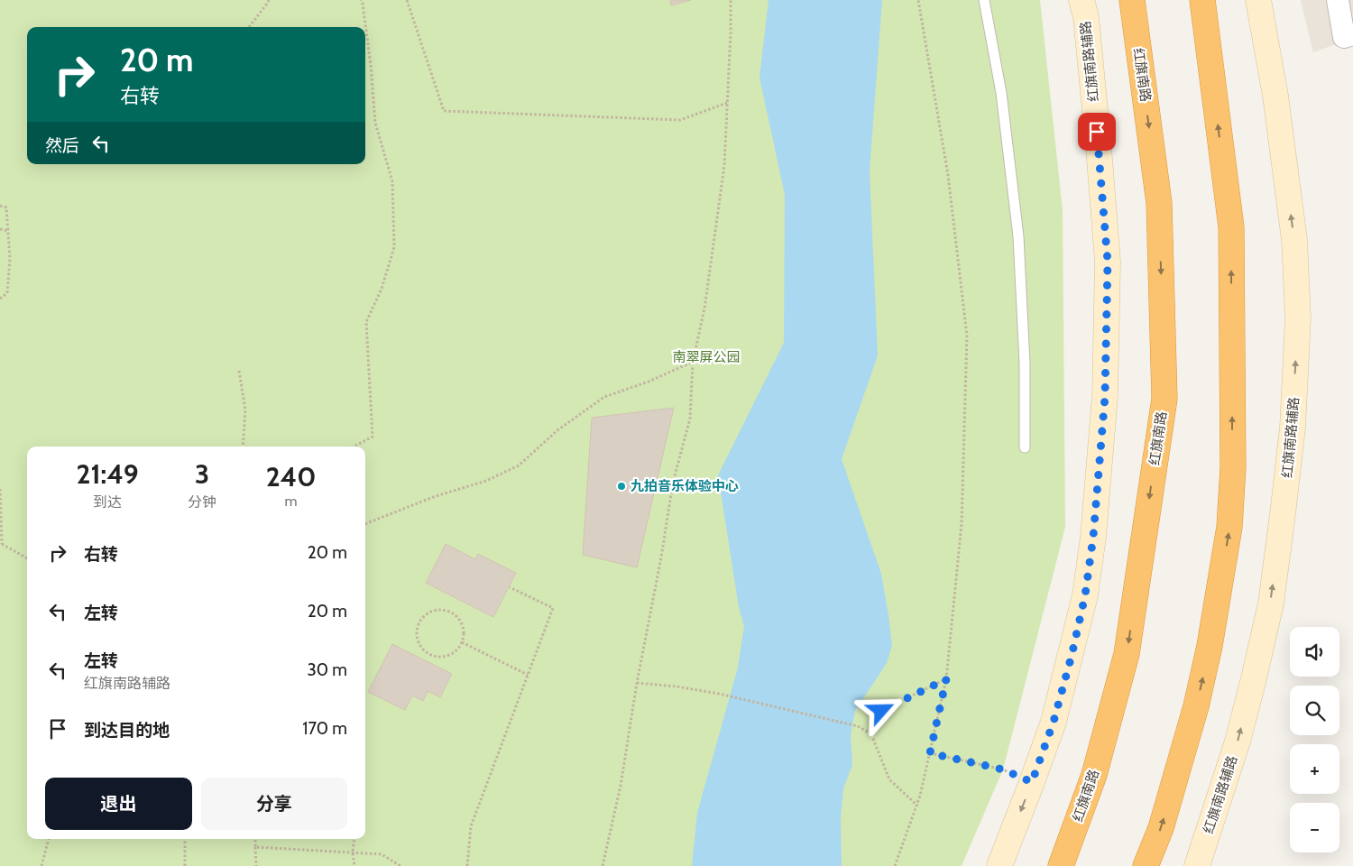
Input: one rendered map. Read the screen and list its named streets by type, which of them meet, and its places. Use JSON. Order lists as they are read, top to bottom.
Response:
{
  "streets": {
    "highway": ["红旗南路"],
    "main road": ["红旗南路辅路"]
  },
  "parks": ["南翠屏公园"],
  "places": ["九拍音乐体验中心"],
  "page": {
    "turn": ["20 m", "右转"],
    "then": "然后",
    "eta": [
      "21:49",
      "到达",
      "3",
      "分钟",
      "240",
      "m"
    ],
    "list": [
      {
        "name": "右转",
        "value": "20 m"
      },
      {
        "name": "左转",
        "value": "20 m"
      },
      {
        "name": "左转",
        "note": "红旗南路辅路",
        "value": "30 m"
      },
      {
        "name": "到达目的地",
        "value": "170 m"
      }
    ],
    "map_buttons": ["+", "−"],
    "buttons": ["退出", "分享"]
  }
}
